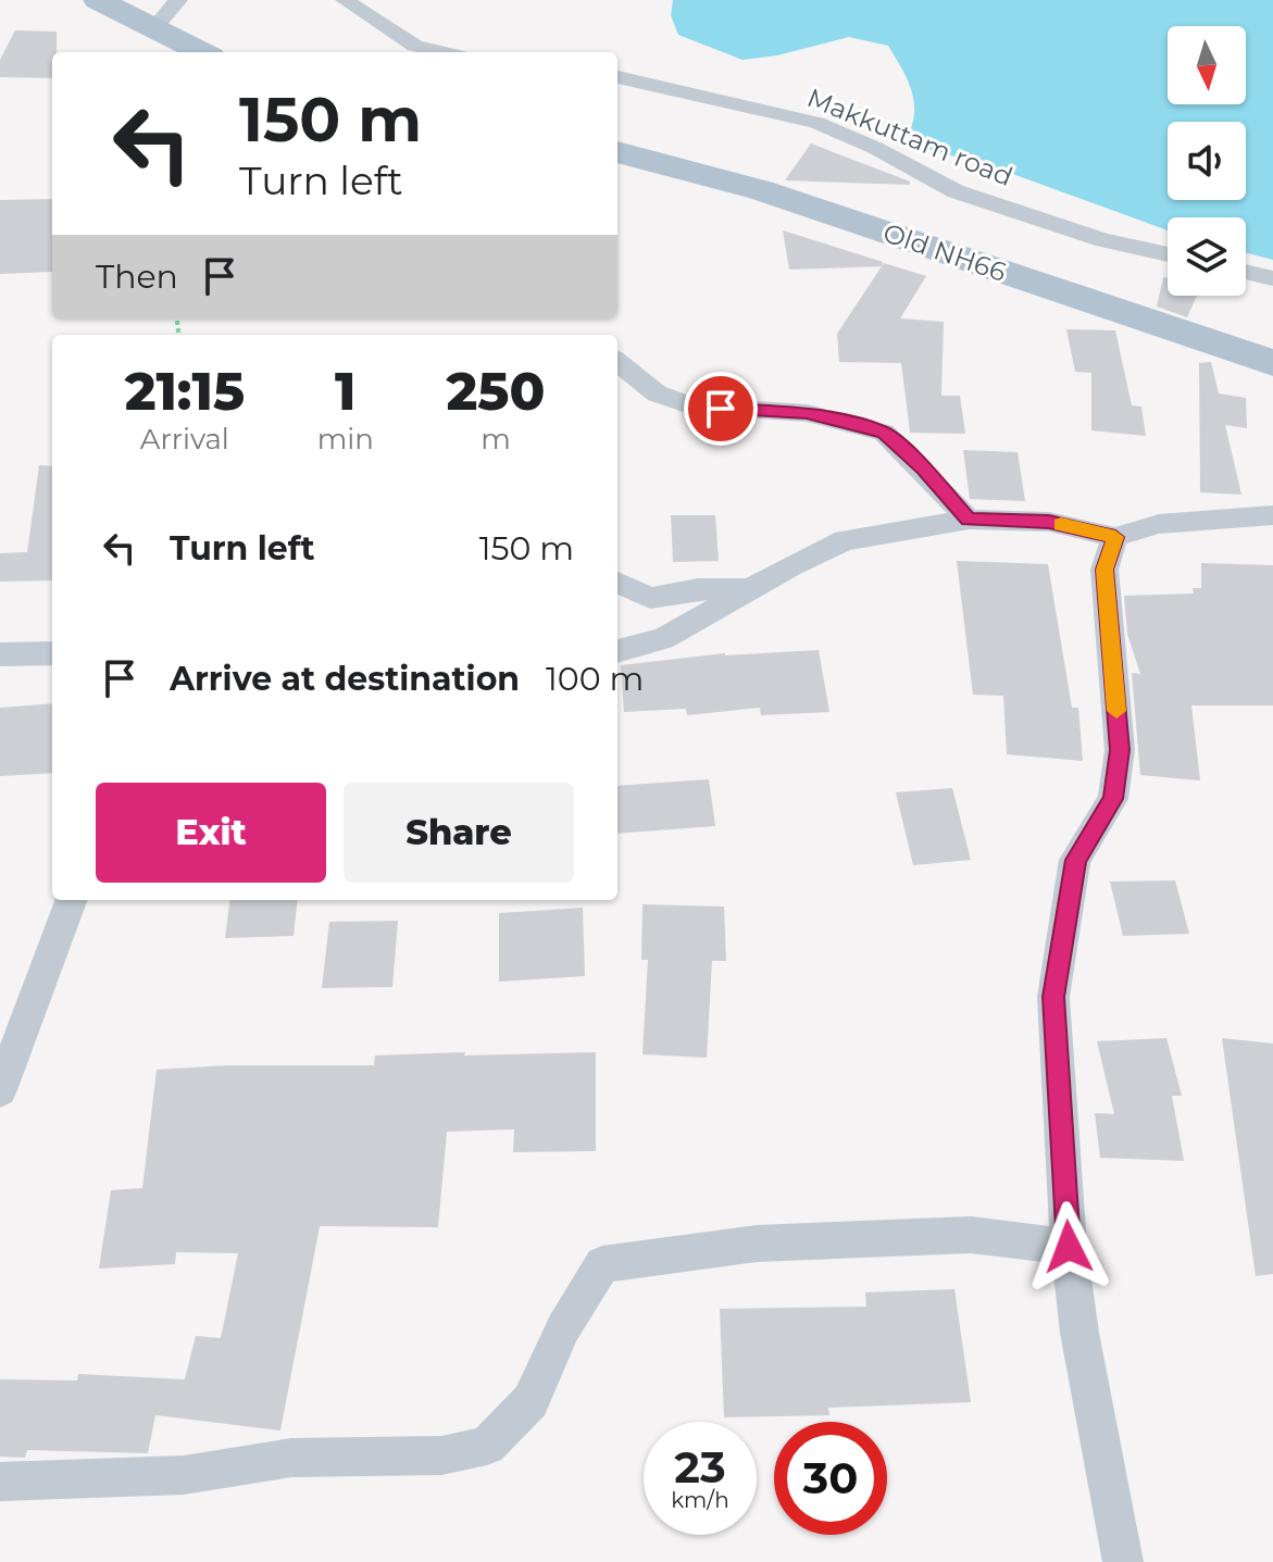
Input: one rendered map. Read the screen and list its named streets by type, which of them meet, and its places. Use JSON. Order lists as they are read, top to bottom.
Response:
{
  "streets": {
    "main road": ["Old NH66"],
    "street": ["Makkuttam road"]
  },
  "north": "bottom",
  "page": {
    "turn": ["150 m", "Turn left"],
    "then": "Then",
    "eta": [
      "21:15",
      "Arrival",
      "1",
      "min",
      "250",
      "m"
    ],
    "list": [
      {
        "name": "Turn left",
        "value": "150 m"
      },
      {
        "name": "Arrive at destination",
        "value": "100 m"
      }
    ],
    "buttons": ["Exit", "Share"],
    "speed": "23 km/h",
    "limit": "30"
  }
}
